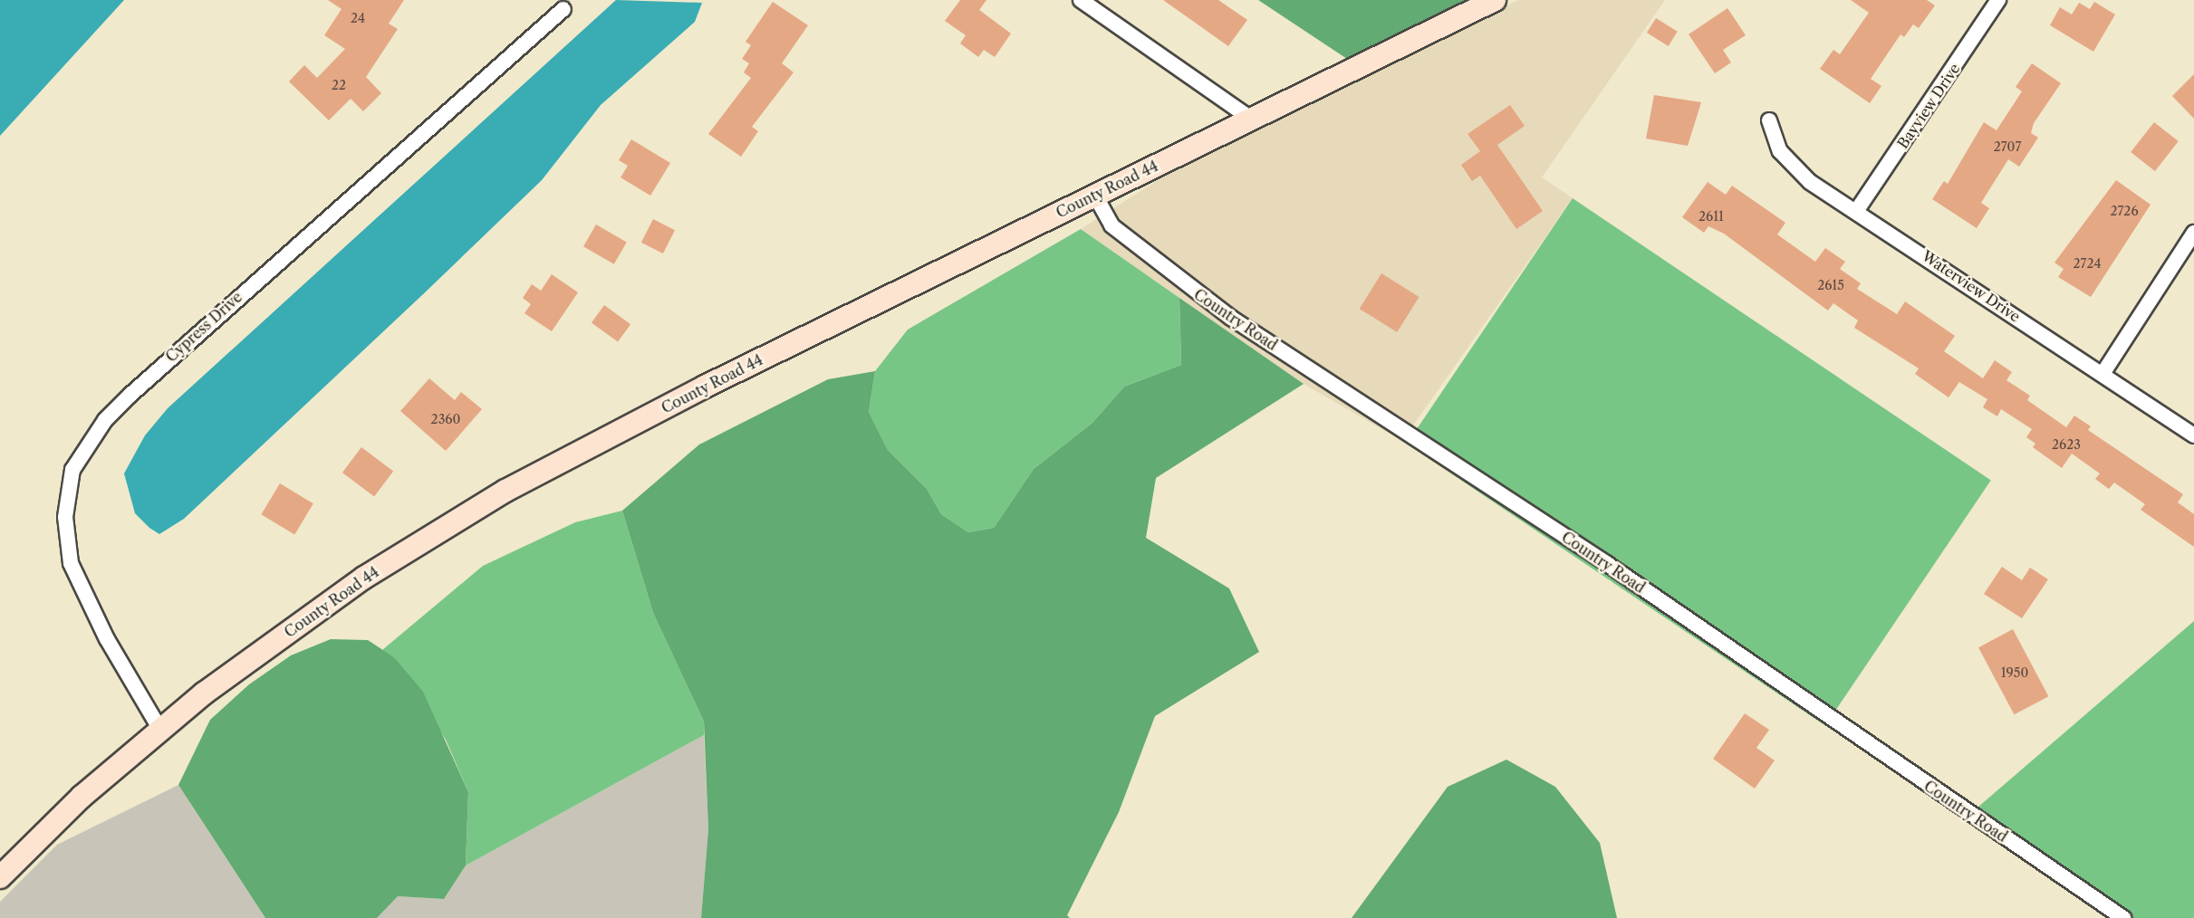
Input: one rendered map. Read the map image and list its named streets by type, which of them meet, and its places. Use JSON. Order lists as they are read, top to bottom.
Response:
{
  "streets": {
    "main road": ["County Road 44"],
    "street": [
      "Bayview Drive",
      "Waterview Drive",
      "Country Road",
      "Cypress Drive"
    ]
  },
  "crossings": [
    ["Bayview Drive", "Waterview Drive"],
    ["County Road 44", "Country Road"],
    ["County Road 44", "Cypress Drive"]
  ],
  "house_numbers": [
    "24",
    "22",
    "2707",
    "2726",
    "2611",
    "2724",
    "2615",
    "2360",
    "2623",
    "1950"
  ]
}
